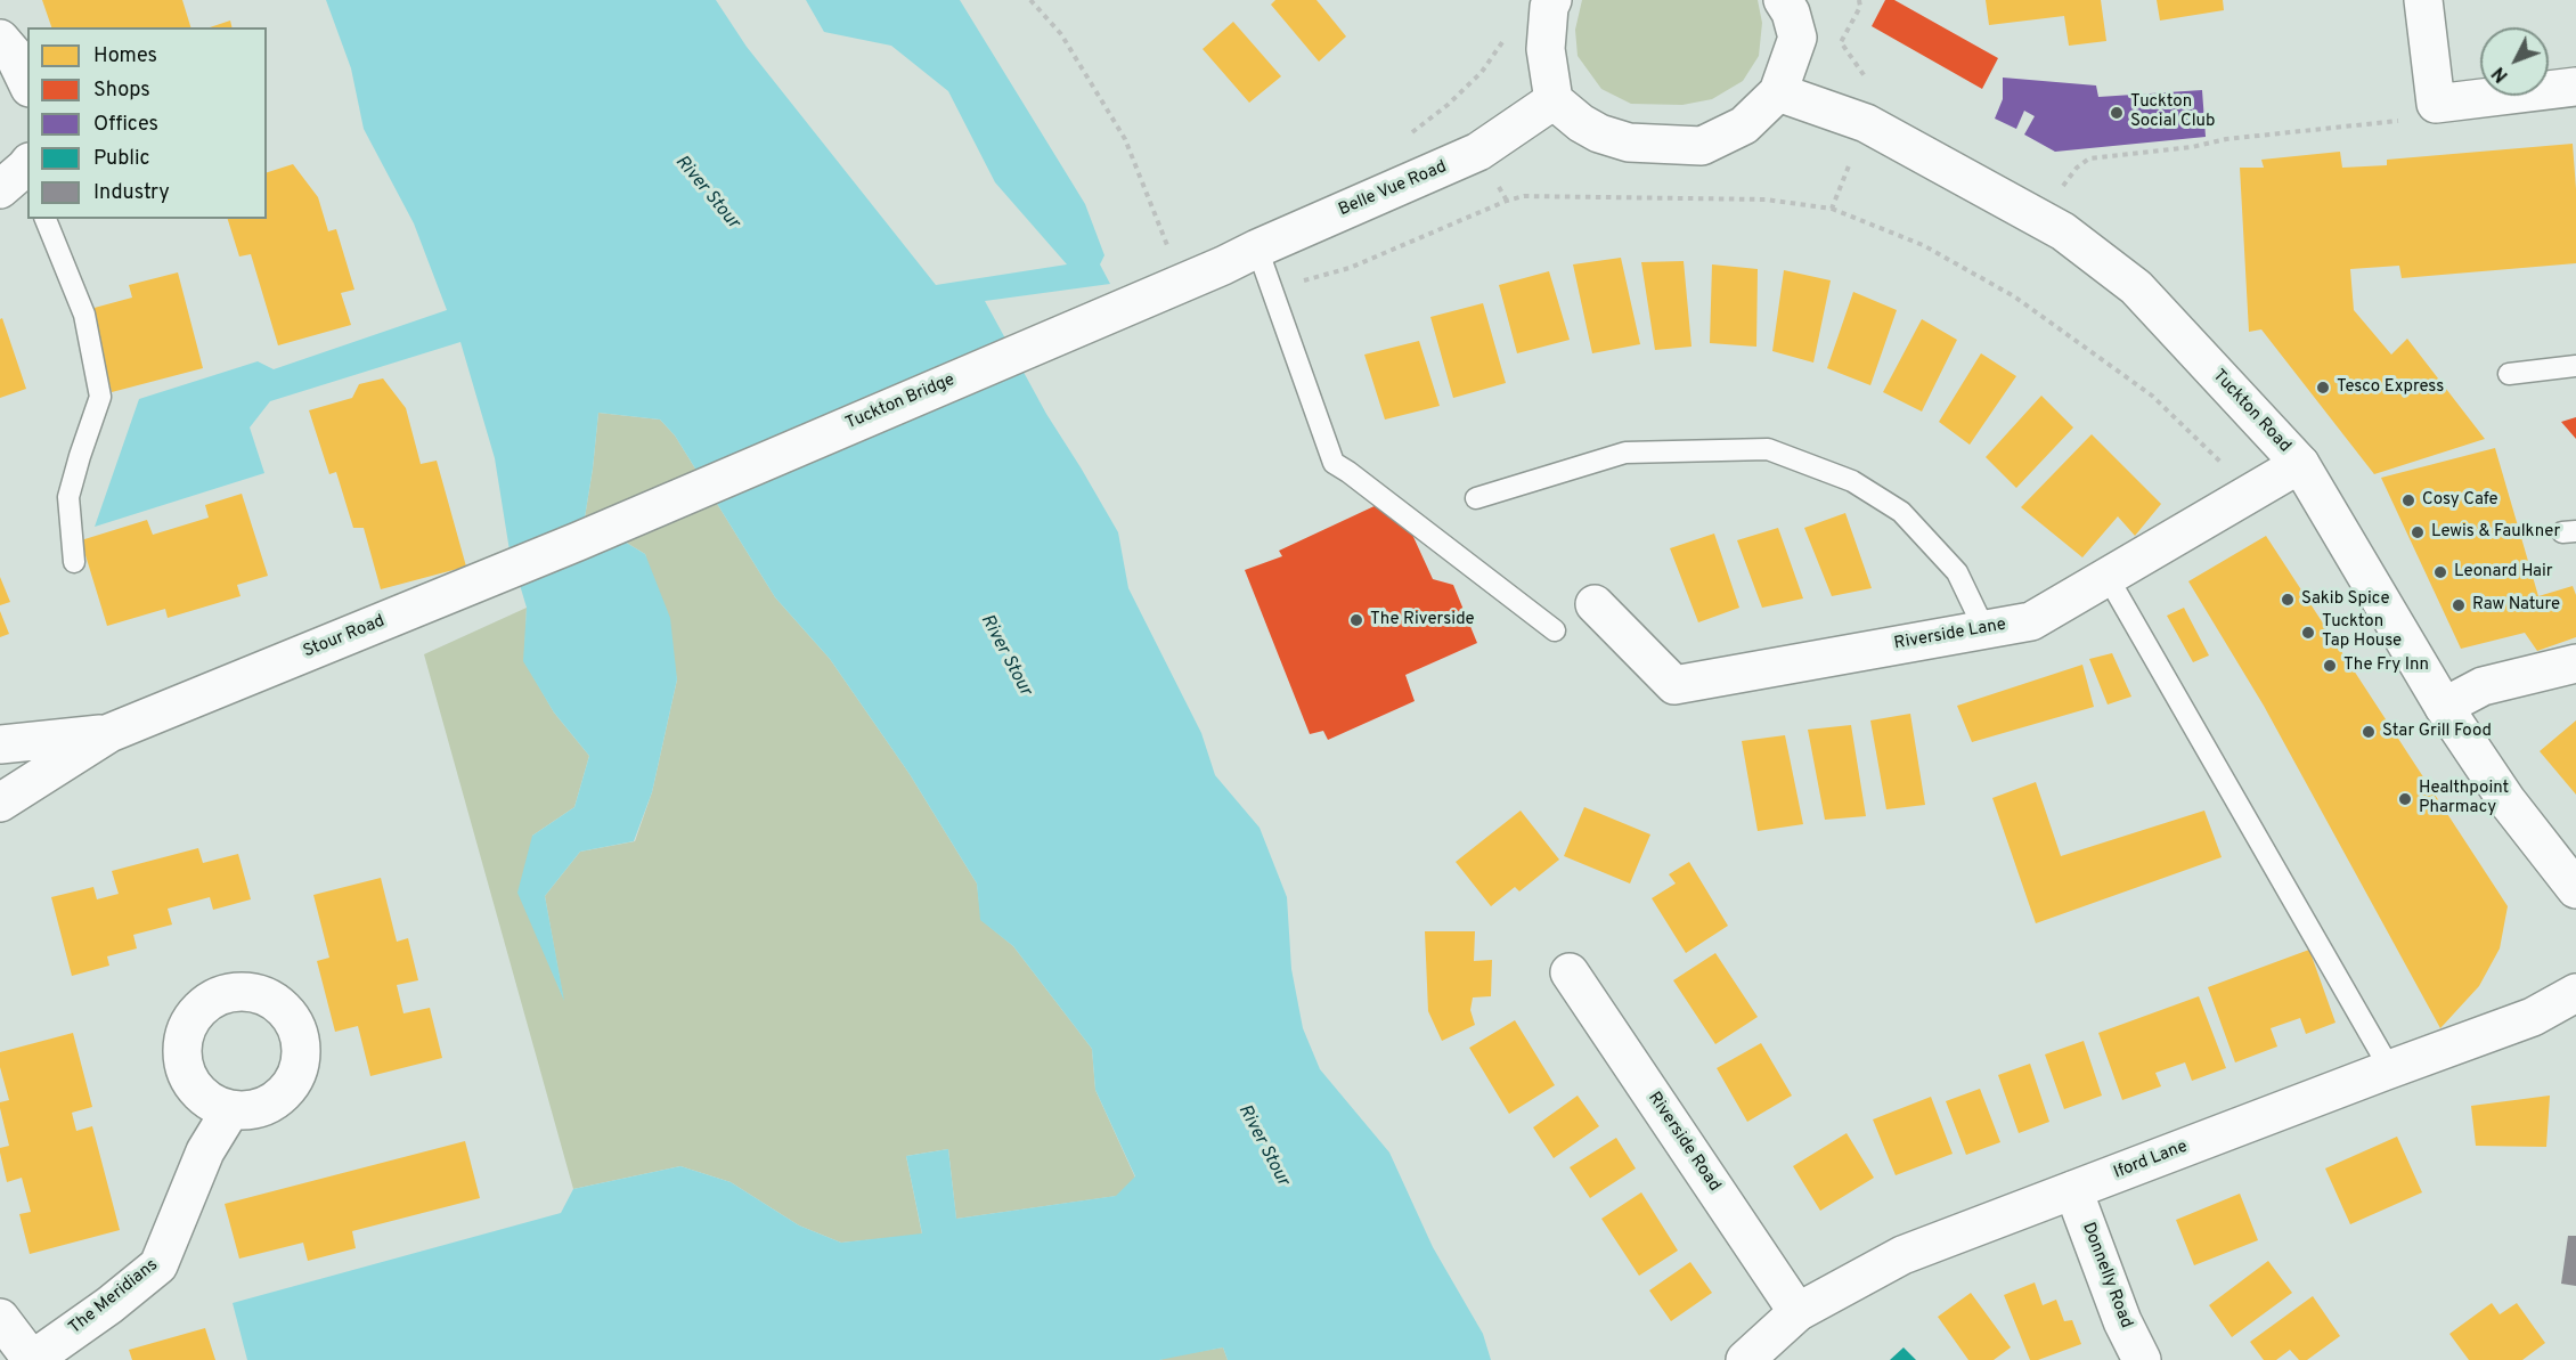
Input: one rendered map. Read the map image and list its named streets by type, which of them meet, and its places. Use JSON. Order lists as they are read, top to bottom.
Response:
{
  "streets": {
    "street": [
      "Belle Vue Road",
      "Tuckton Bridge",
      "Tuckton Road",
      "Riverside Lane",
      "Stour Road",
      "Riverside Road",
      "Iford Lane",
      "Donnelly Road",
      "The Meridians"
    ]
  },
  "crossings": [
    ["Belle Vue Road", "Tuckton Bridge"],
    ["Tuckton Bridge", "Stour Road"],
    ["Tuckton Road", "Riverside Lane"],
    ["Riverside Road", "Iford Lane"],
    ["Iford Lane", "Donnelly Road"]
  ],
  "water": ["River Stour"],
  "places": [
    "Tuckton Social Club",
    "Tesco Express",
    "Cosy Cafe",
    "Lewis & Faulkner",
    "Leonard Hair",
    "Sakib Spice",
    "Raw Nature",
    "The Riverside",
    "Tuckton Tap House",
    "The Fry Inn",
    "Star Grill Food",
    "Healthpoint Pharmacy"
  ],
  "legend": [
    "Homes",
    "Shops",
    "Offices",
    "Public",
    "Industry"
  ],
  "north": "bottom left"
}
